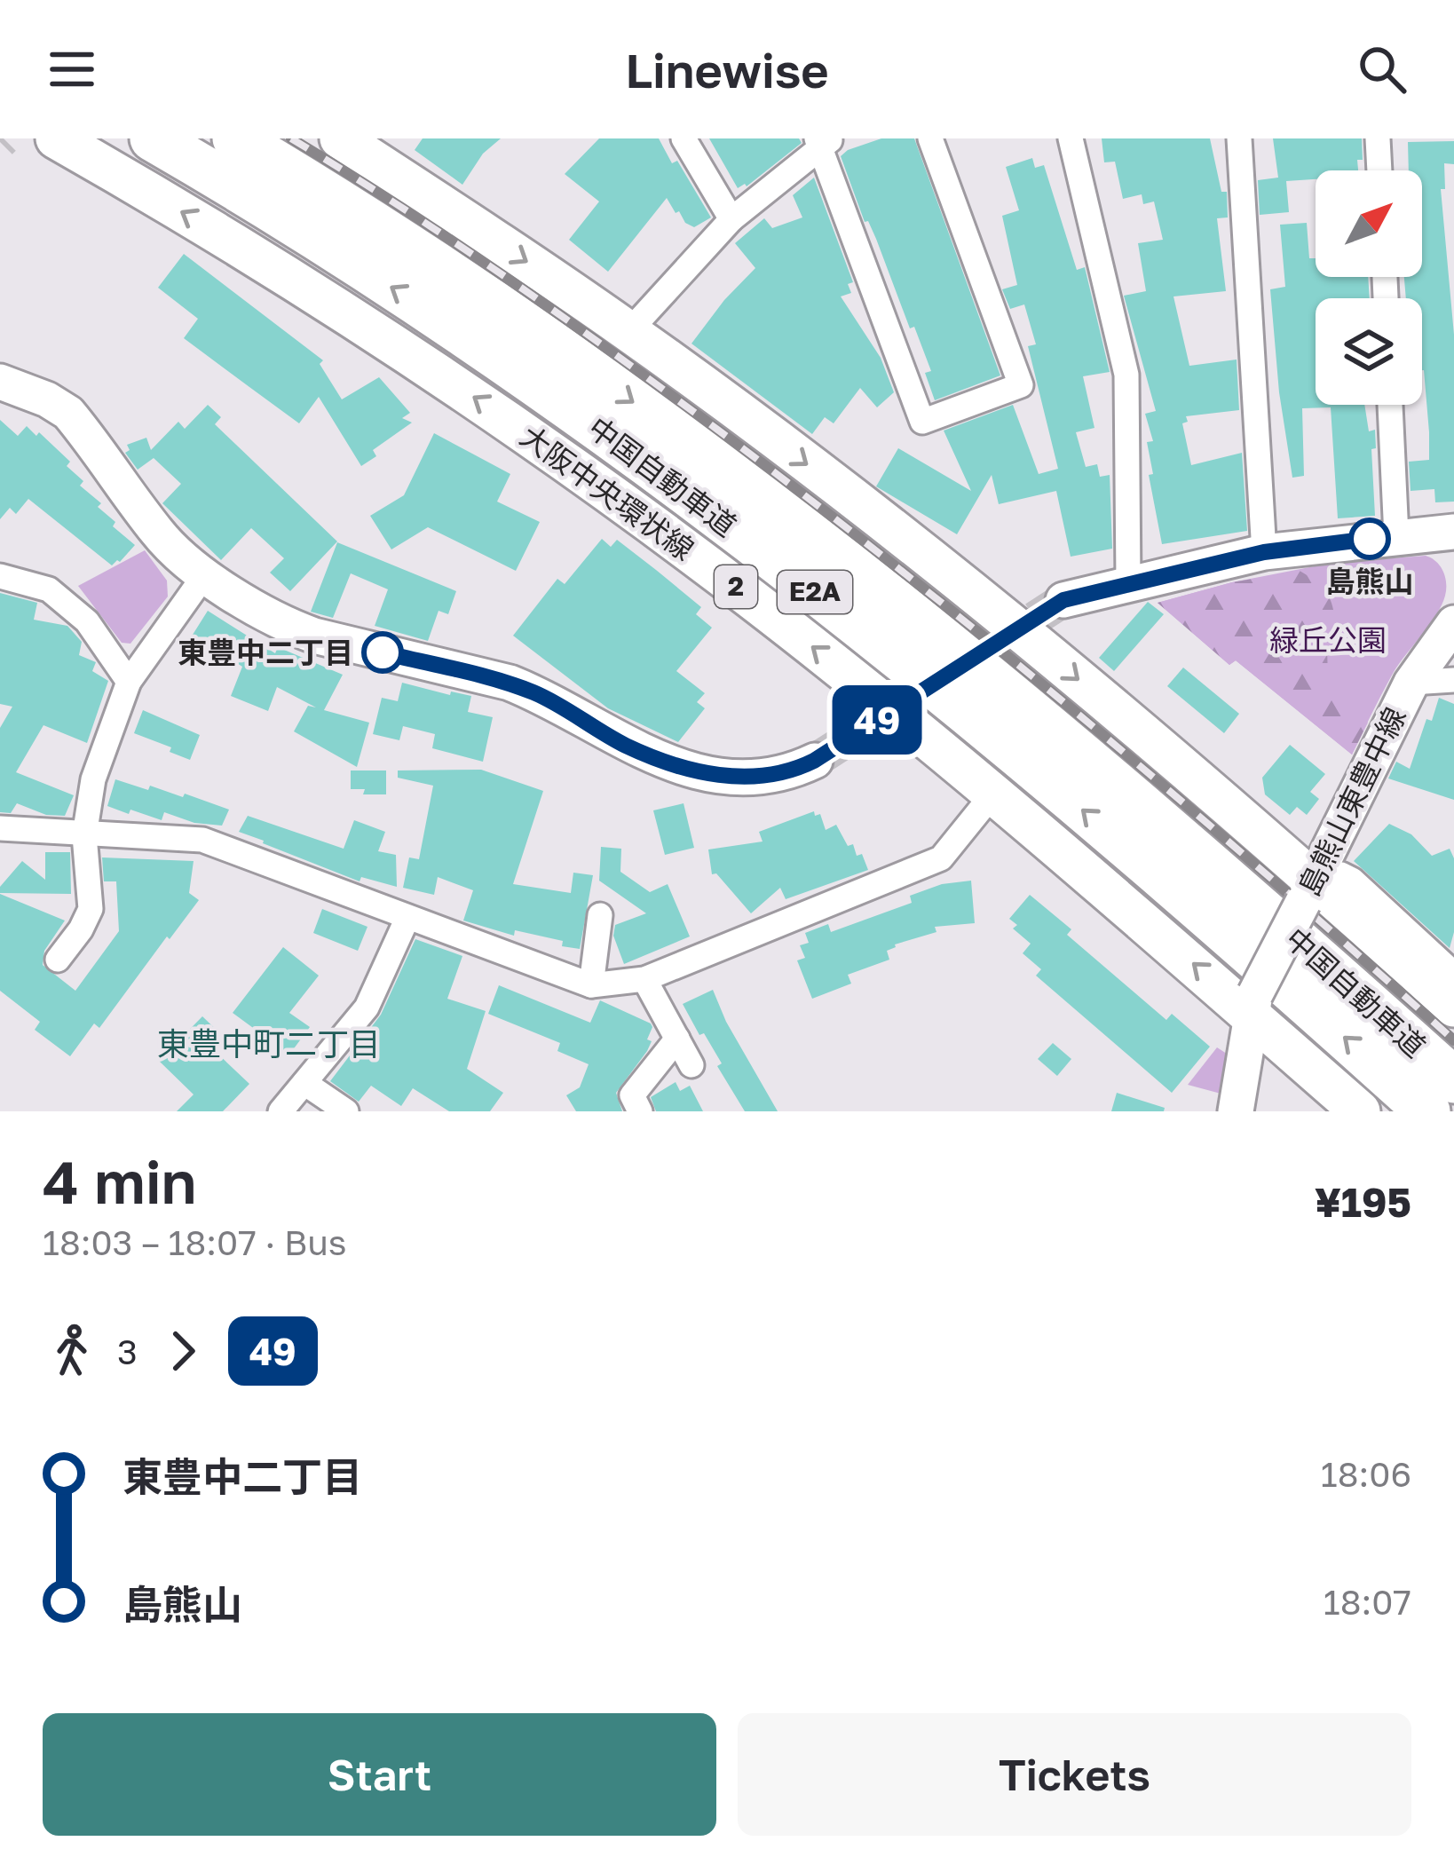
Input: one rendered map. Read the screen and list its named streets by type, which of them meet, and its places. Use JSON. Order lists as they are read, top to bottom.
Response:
{
  "streets": {
    "highway": ["中国自動車道", "E2A"],
    "main road": ["大阪中央環状線", "2"],
    "street": ["島熊山東豊中線"]
  },
  "crossings": [
    ["大阪中央環状線", "島熊山東豊中線"]
  ],
  "districts": ["東豊中町二丁目"],
  "parks": ["緑丘公園"],
  "places": ["島熊山", "東豊中二丁目"],
  "lines": ["bus line 49"],
  "north": "top right",
  "page": {
    "header": "Linewise",
    "on_map": "49",
    "heading": ["4 min", "18:03 – 18:07 · Bus", "¥195"],
    "legs": ["3", "49"],
    "list": [
      {
        "name": "東豊中二丁目",
        "value": "18:06"
      },
      {
        "name": "島熊山",
        "value": "18:07"
      }
    ],
    "buttons": ["Start", "Tickets"]
  }
}
